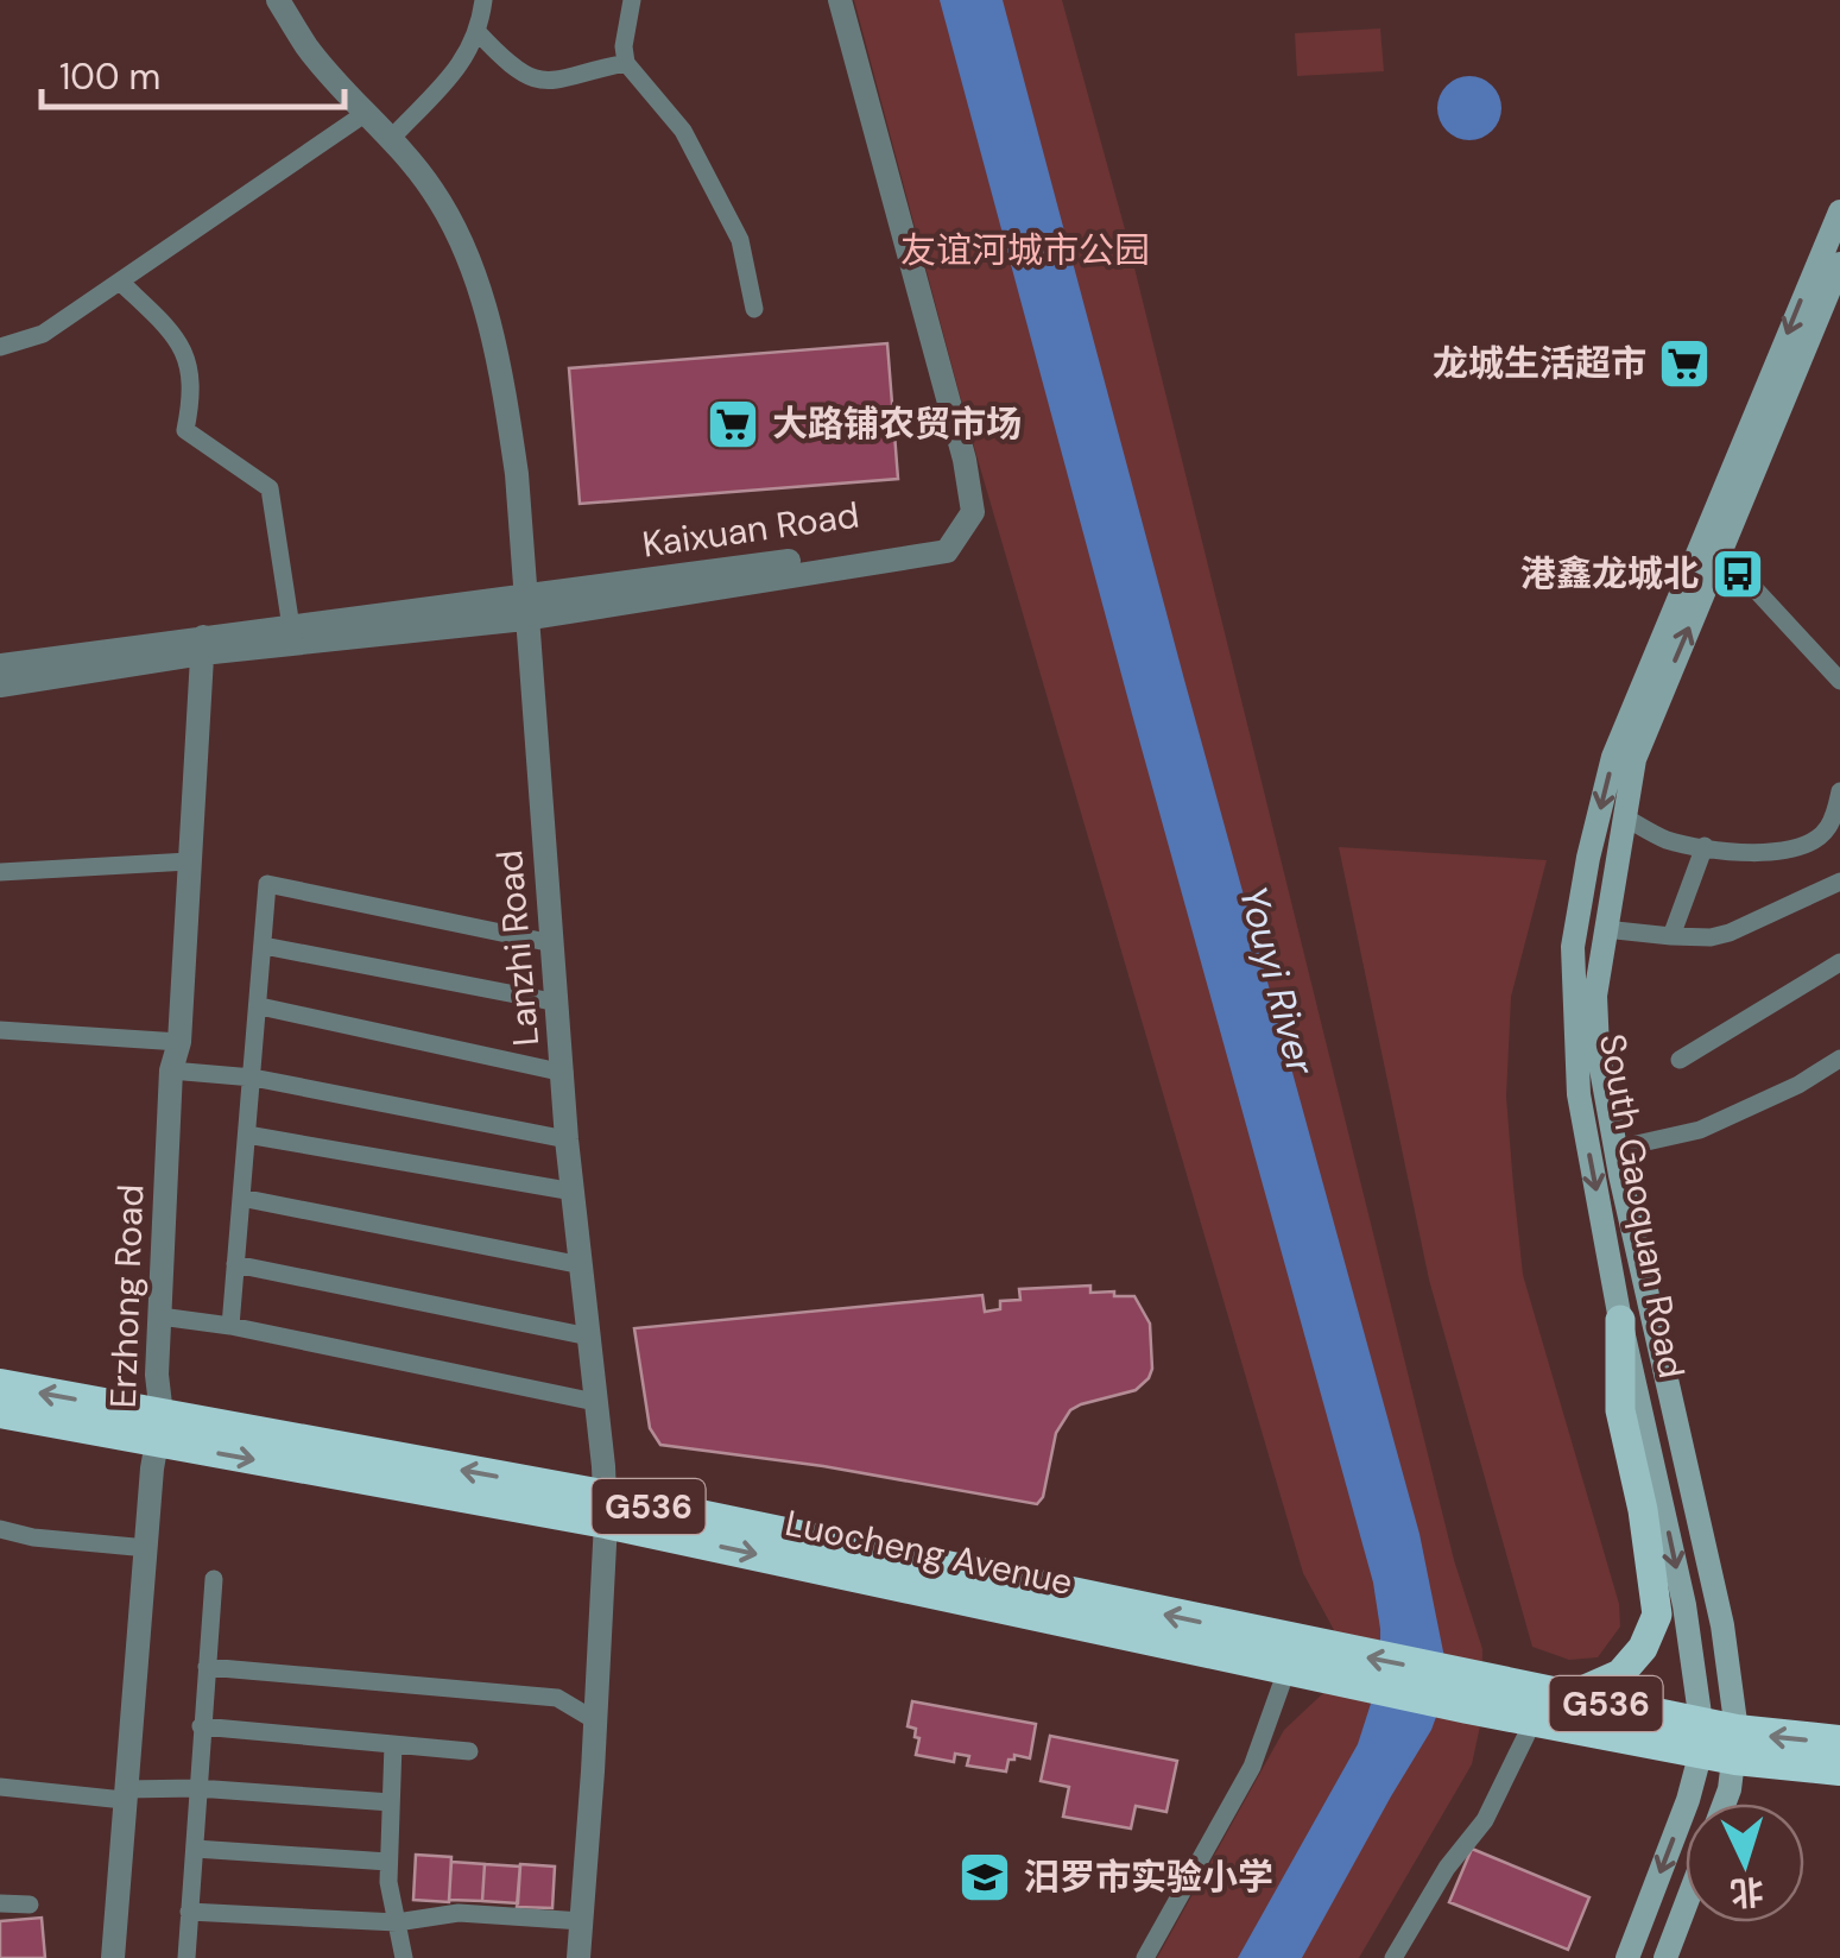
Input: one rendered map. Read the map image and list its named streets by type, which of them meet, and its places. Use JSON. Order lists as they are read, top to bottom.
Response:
{
  "streets": {
    "highway": ["G536", "Luocheng Avenue"],
    "main road": ["South Gaoquan Road"],
    "street": ["Kaixuan Road", "Lanzhi Road", "Erzhong Road"]
  },
  "crossings": [
    ["Kaixuan Road", "Lanzhi Road"],
    ["Kaixuan Road", "Erzhong Road"],
    ["Lanzhi Road", "Luocheng Avenue"],
    ["South Gaoquan Road", "Luocheng Avenue"],
    ["Erzhong Road", "Luocheng Avenue"]
  ],
  "water": ["Youyi River"],
  "parks": ["友谊河城市公园"],
  "places": {
    "supermarket": ["龙城生活超市", "大路铺农贸市场"],
    "bus stop": ["港鑫龙城北"],
    "school or university": ["汨罗市实验小学"]
  },
  "scale_bar": "100 m",
  "north": "bottom"
}
